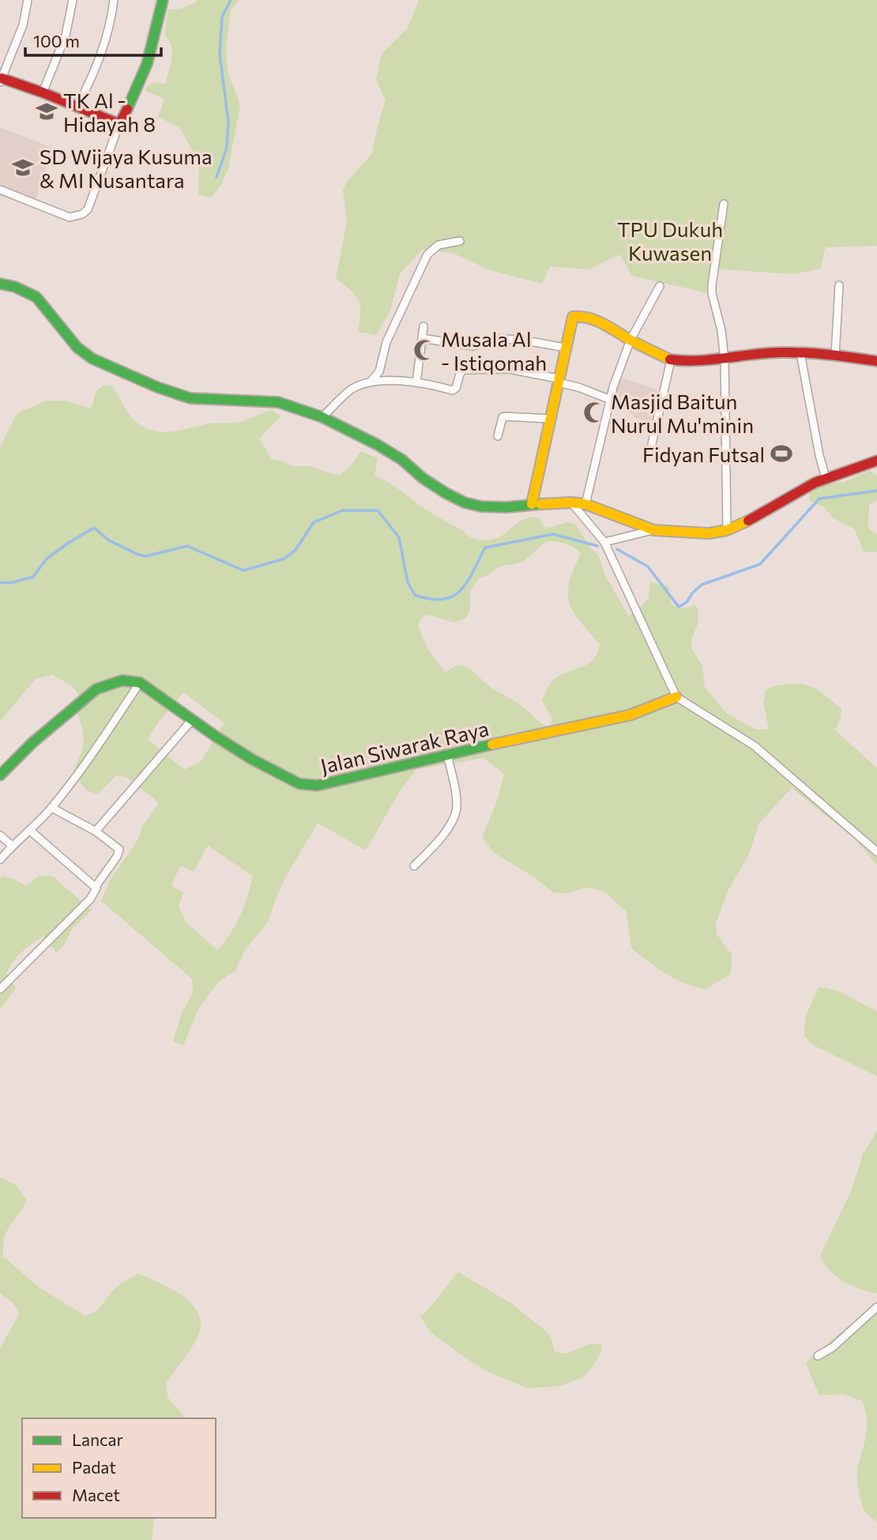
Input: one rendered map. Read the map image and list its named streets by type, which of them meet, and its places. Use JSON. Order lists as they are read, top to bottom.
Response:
{
  "streets": {
    "street": ["Jalan Siwarak Raya"]
  },
  "parks": ["TPU Dukuh Kuwasen"],
  "places": {
    "school or university": ["TK Al - Hidayah 8", "SD Wijaya Kusuma & MI Nusantara"],
    "mosque": ["Musala Al - Istiqomah", "Masjid Baitun Nurul Mu'minin"],
    "sports": ["Fidyan Futsal"]
  },
  "legend": ["Lancar", "Padat", "Macet"],
  "scale_bar": "100 m"
}
